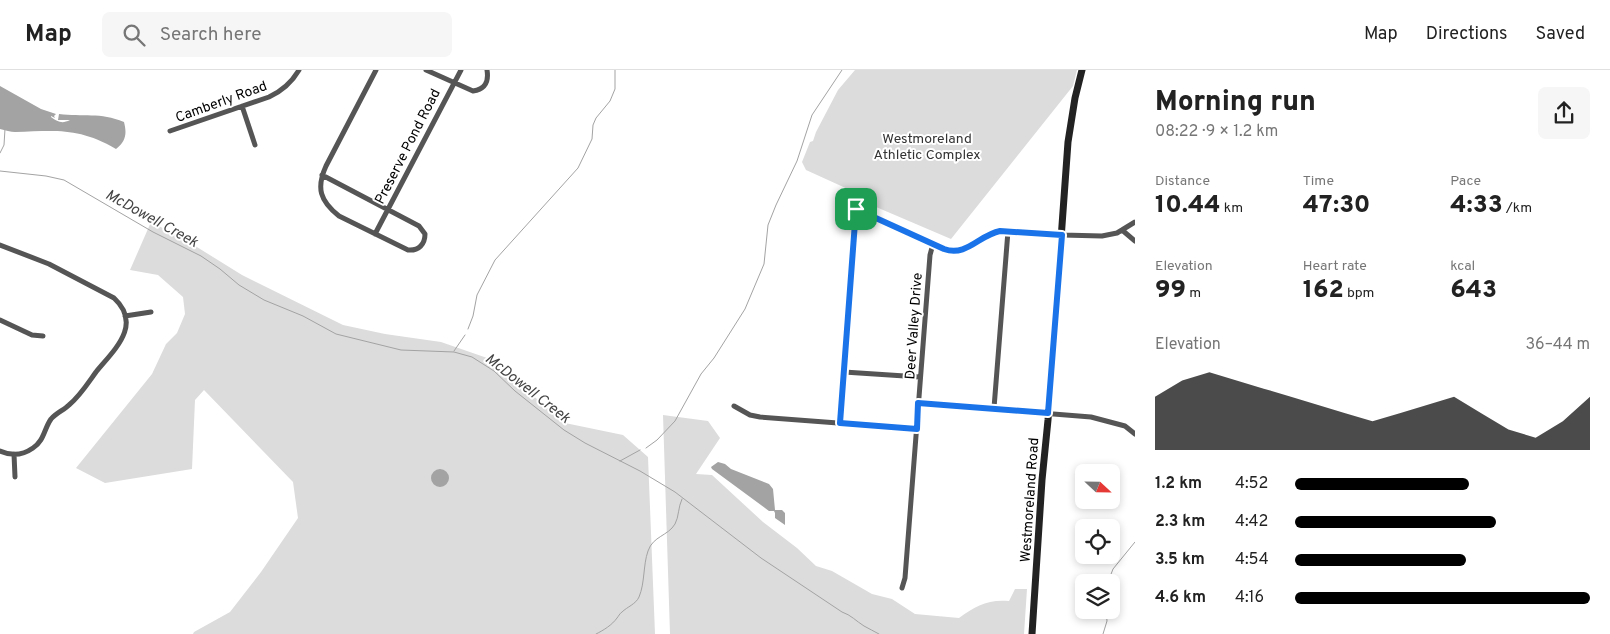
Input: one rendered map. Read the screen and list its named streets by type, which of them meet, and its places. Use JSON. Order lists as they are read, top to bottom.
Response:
{
  "streets": {
    "street": [
      "Camberly Road",
      "Preserve Pond Road",
      "Deer Valley Drive",
      "Westmoreland Road"
    ]
  },
  "water": ["McDowell Creek"],
  "parks": ["Westmoreland Athletic Complex"],
  "north": "right",
  "page": {
    "header": "Map",
    "search": "Search here",
    "nav": ["Map", "Directions", "Saved"],
    "heading": ["Morning run", "08:22 · 9 × 1.2 km"],
    "stats": [
      ["Distance", "10.44 km"],
      ["Time", "47:30"],
      ["Pace", "4:33 /km"],
      ["Elevation", "99 m"],
      ["Heart rate", "162 bpm"],
      ["kcal", "643"]
    ],
    "chart": ["Elevation", "36–44 m"],
    "list": [
      {
        "name": "1.2 km",
        "note": "4:52"
      },
      {
        "name": "2.3 km",
        "note": "4:42"
      },
      {
        "name": "3.5 km",
        "note": "4:54"
      },
      {
        "name": "4.6 km",
        "note": "4:16"
      }
    ]
  }
}
